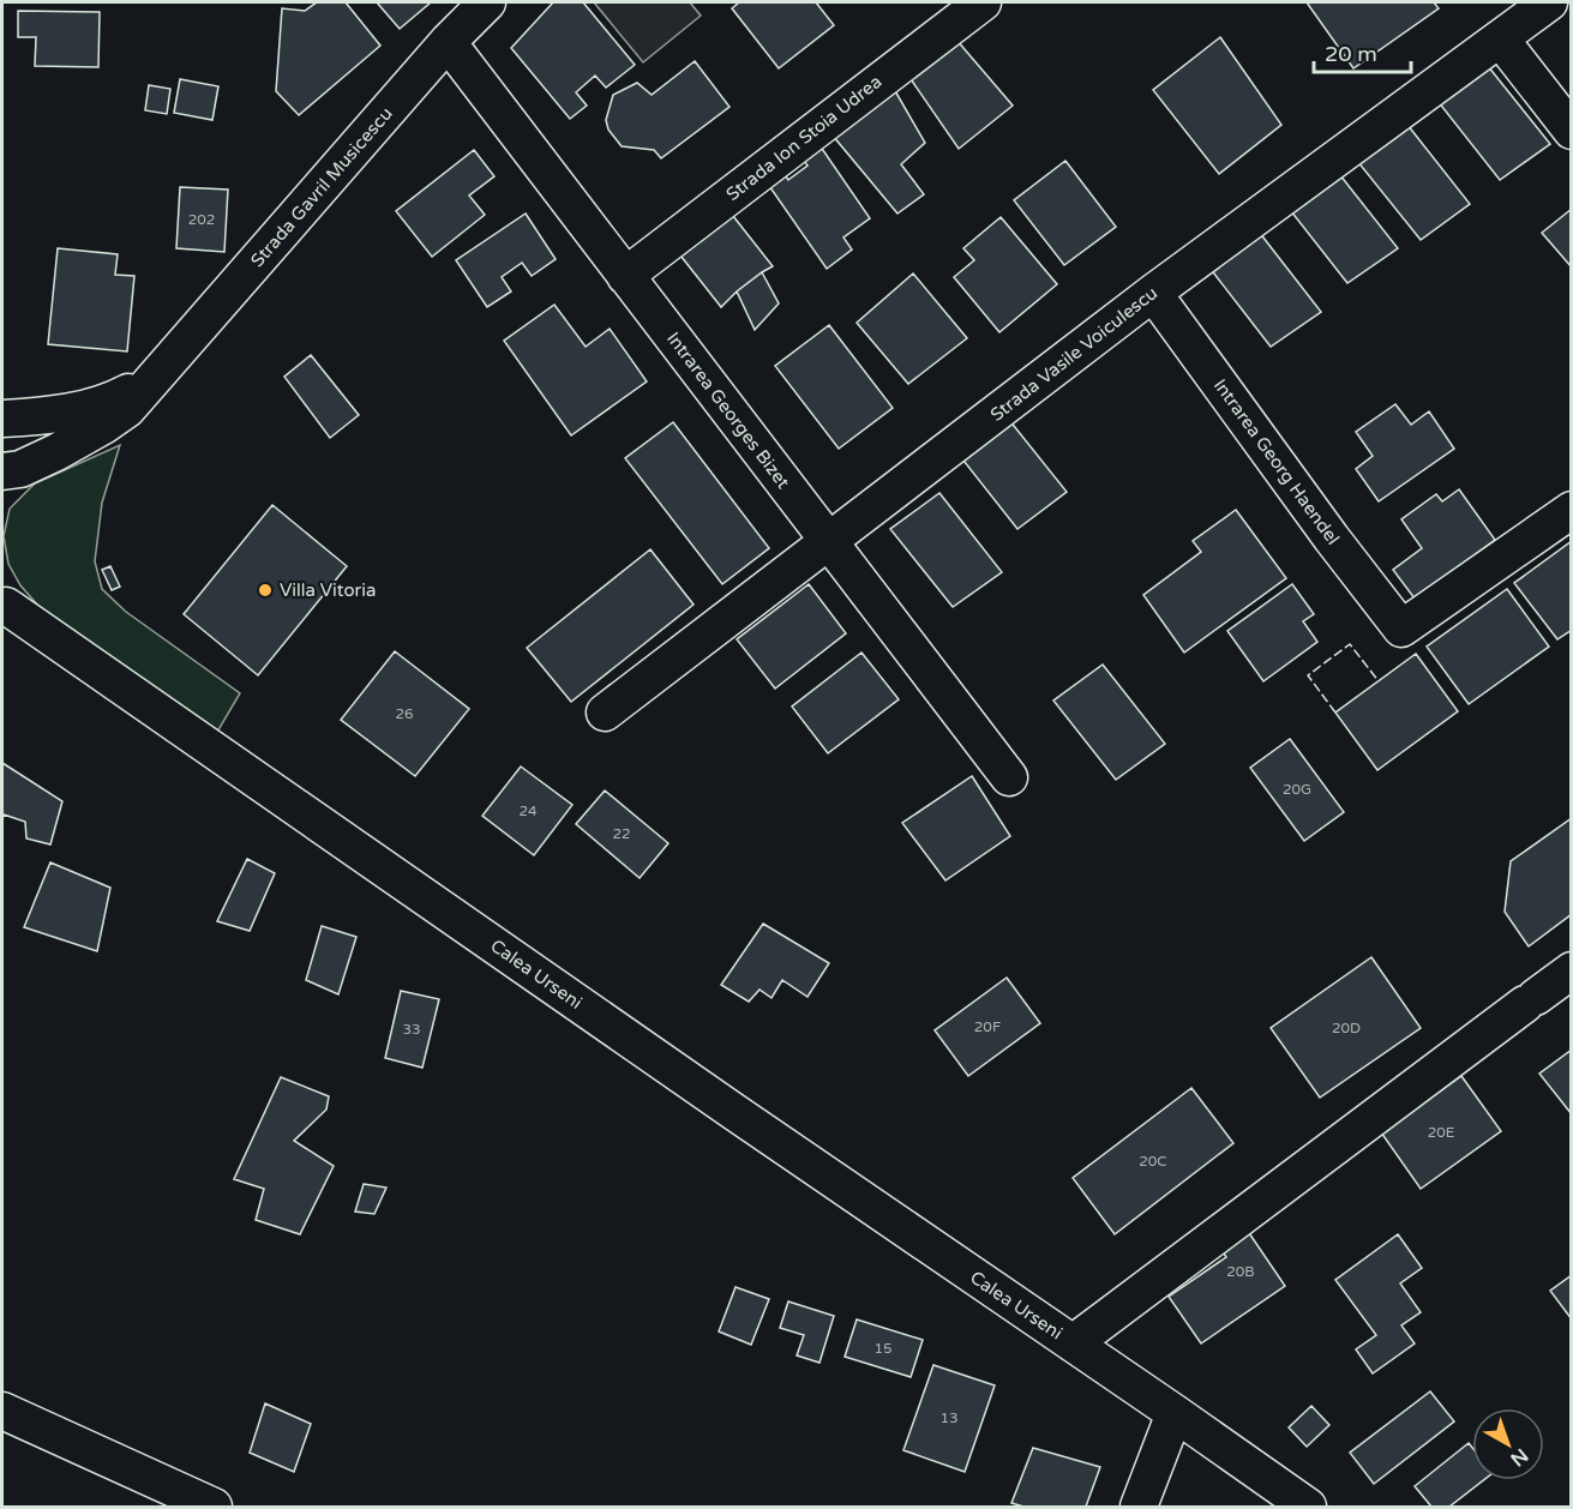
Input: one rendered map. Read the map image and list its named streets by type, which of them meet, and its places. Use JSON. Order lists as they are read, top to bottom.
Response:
{
  "streets": {
    "street": [
      "Strada Ion Stoia Udrea",
      "Strada Gavril Musicescu",
      "Strada Vasile Voiculescu",
      "Intrarea Georges Bizet",
      "Intrarea Georg Haendel",
      "Calea Urseni"
    ]
  },
  "crossings": [
    ["Strada Ion Stoia Udrea", "Intrarea Georges Bizet"],
    ["Strada Gavril Musicescu", "Intrarea Georges Bizet"],
    ["Strada Vasile Voiculescu", "Intrarea Georges Bizet"],
    ["Strada Vasile Voiculescu", "Intrarea Georg Haendel"]
  ],
  "places": ["Villa Vitoria"],
  "house_numbers": [
    "202",
    "26",
    "20G",
    "24",
    "22",
    "20F",
    "20D",
    "33",
    "20E",
    "20C",
    "20B",
    "15",
    "13"
  ],
  "scale_bar": "20 m",
  "north": "bottom right"
}
